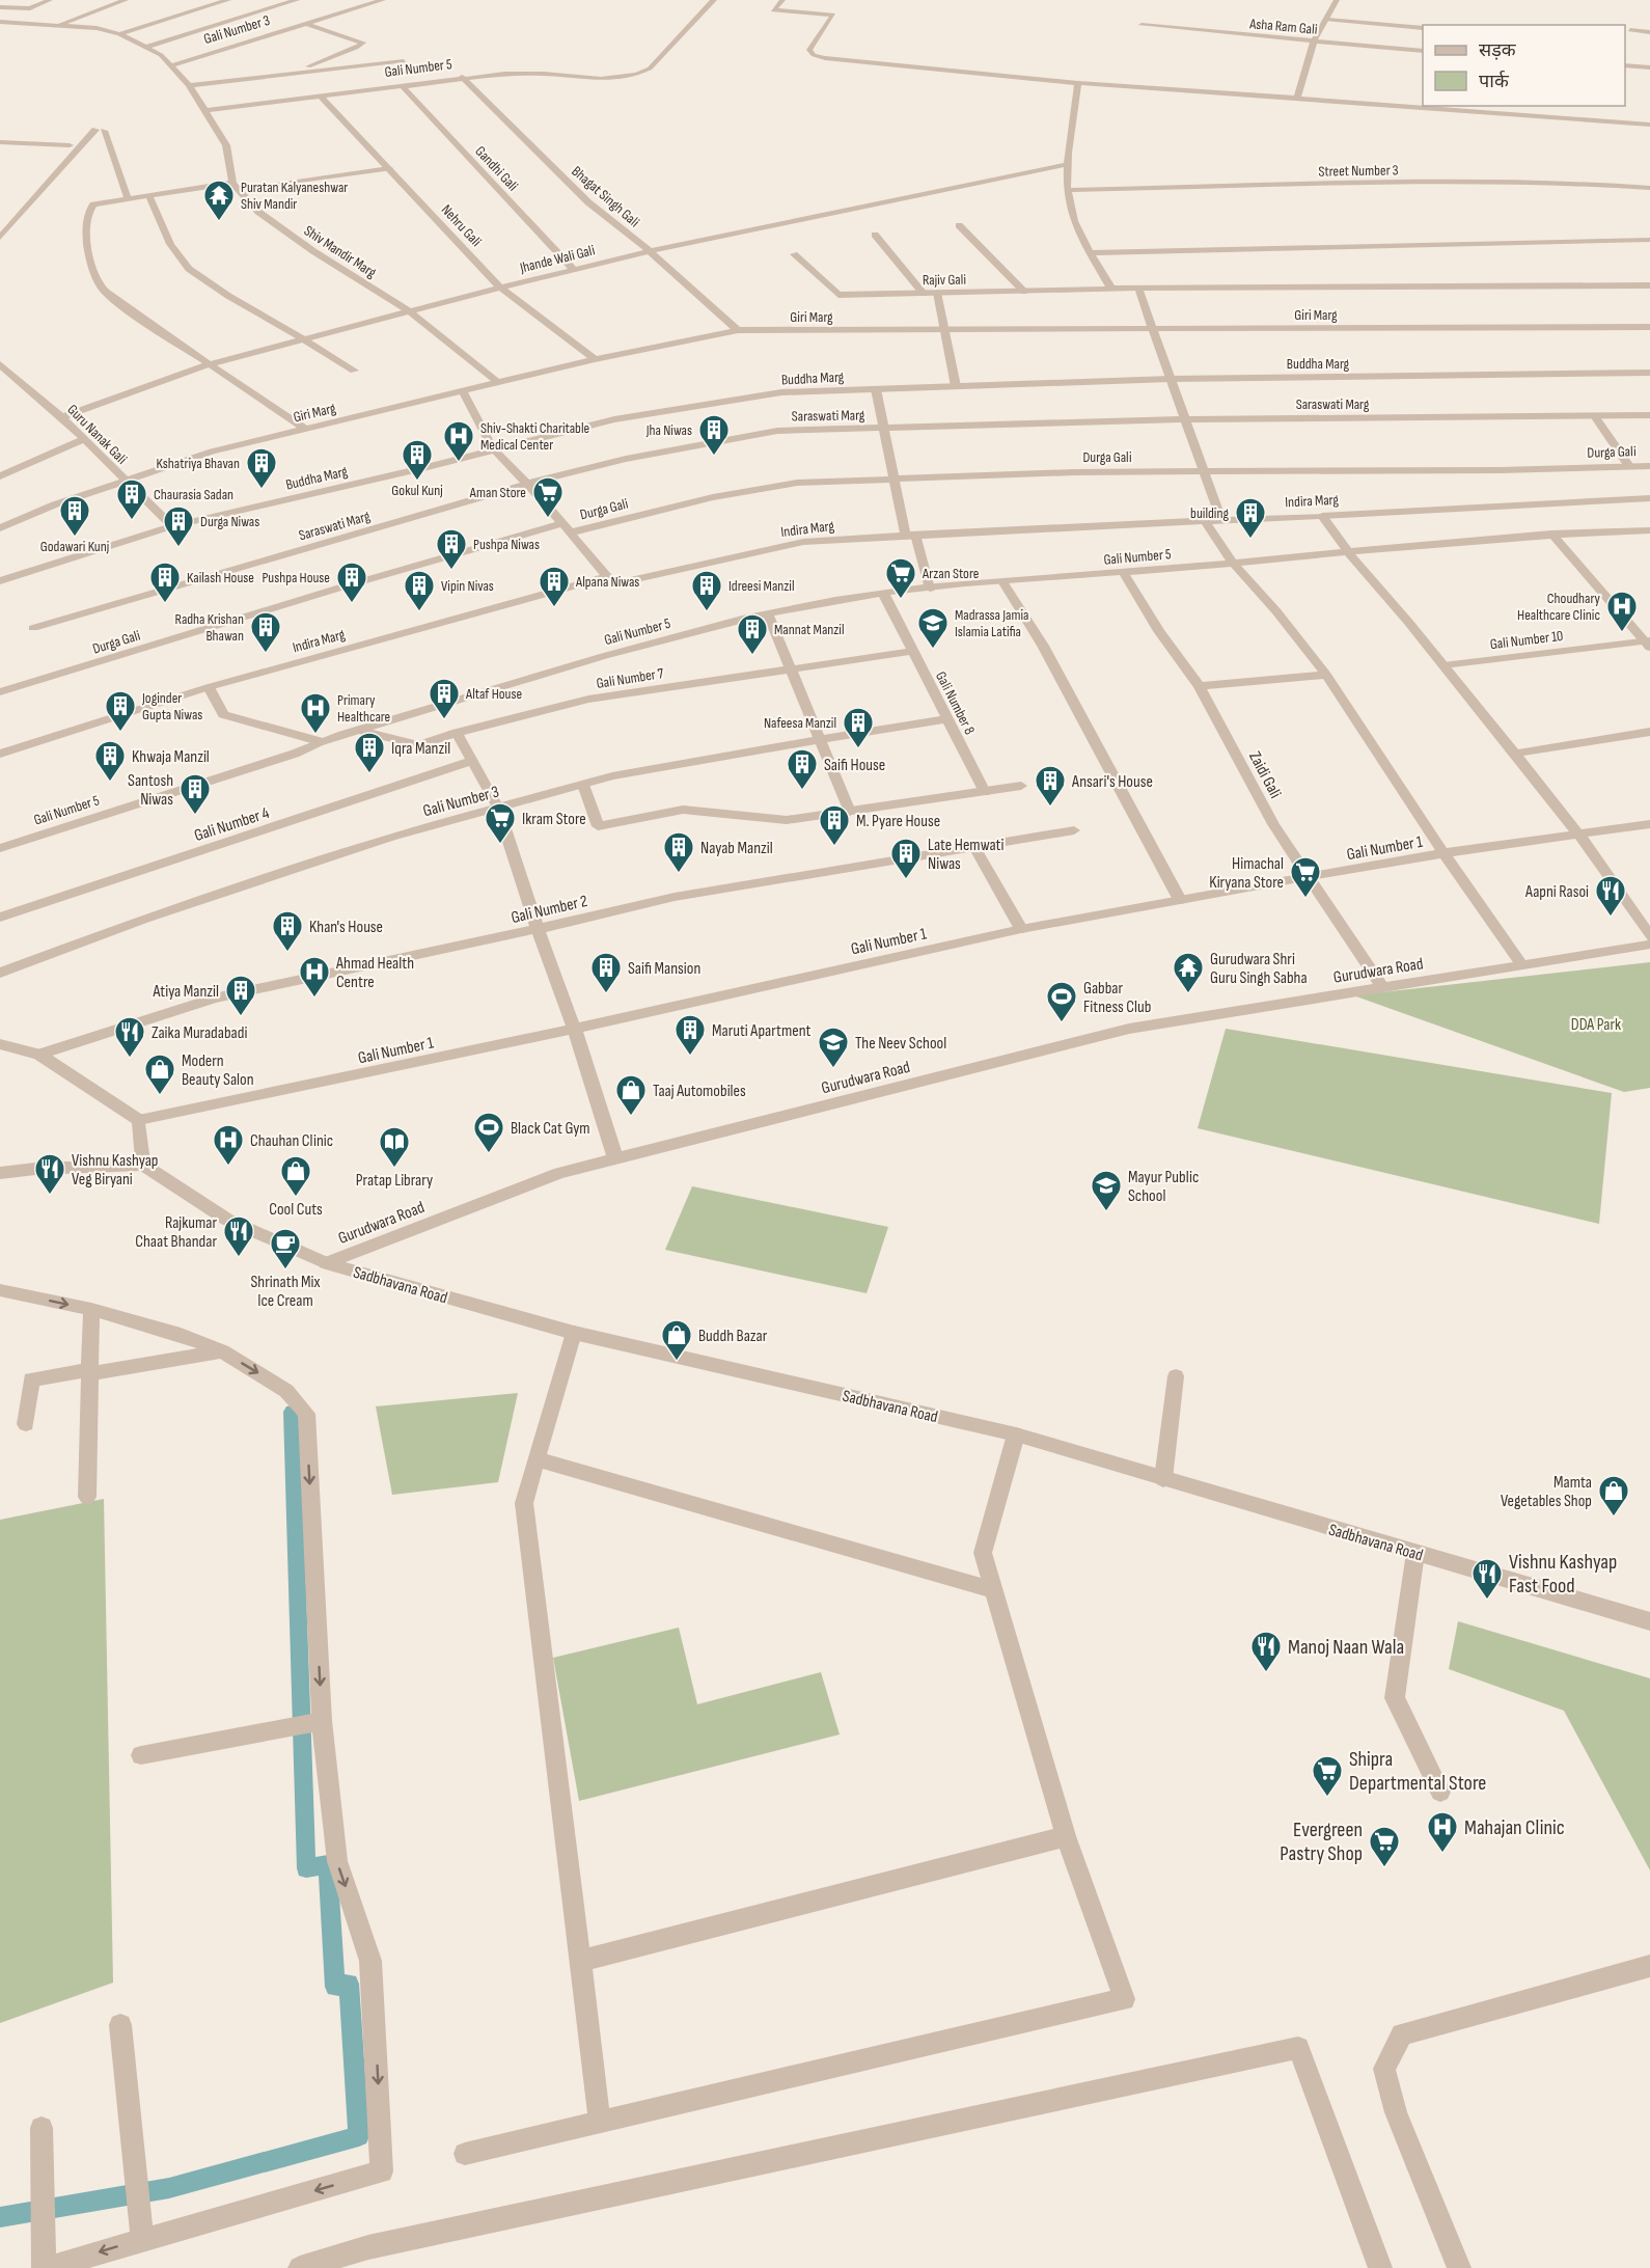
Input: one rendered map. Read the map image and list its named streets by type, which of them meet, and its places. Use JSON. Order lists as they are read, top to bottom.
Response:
{
  "streets": {
    "street": [
      "Asha Ram Gali",
      "Gali Number 3",
      "Gali Number 5",
      "Gandhi Gali",
      "Street Number 3",
      "Bhagat Singh Gali",
      "Nehru Gali",
      "Shiv Mandir Marg",
      "Jhande Wali Gali",
      "Rajiv Gali",
      "Giri Marg",
      "Buddha Marg",
      "Saraswati Marg",
      "Guru Nanak Gali",
      "Durga Gali",
      "Indira Marg",
      "Gali Number 10",
      "Gali Number 7",
      "Gali Number 8",
      "Zaidi Gali",
      "Gali Number 4",
      "Gali Number 1",
      "Gali Number 2",
      "Gurudwara Road",
      "Sadbhavana Road"
    ]
  },
  "crossings": [
    ["Gali Number 3", "Gali Number 8"],
    ["Gali Number 5", "Gandhi Gali"],
    ["Gali Number 5", "Bhagat Singh Gali"],
    ["Gali Number 5", "Nehru Gali"],
    ["Gali Number 5", "Gali Number 7"],
    ["Gali Number 5", "Gali Number 8"],
    ["Gali Number 5", "Zaidi Gali"],
    ["Gandhi Gali", "Jhande Wali Gali"],
    ["Bhagat Singh Gali", "Jhande Wali Gali"],
    ["Bhagat Singh Gali", "Giri Marg"],
    ["Nehru Gali", "Jhande Wali Gali"],
    ["Nehru Gali", "Giri Marg"],
    ["Shiv Mandir Marg", "Jhande Wali Gali"],
    ["Shiv Mandir Marg", "Giri Marg"],
    ["Jhande Wali Gali", "Guru Nanak Gali"],
    ["Giri Marg", "Guru Nanak Gali"],
    ["Buddha Marg", "Guru Nanak Gali"],
    ["Gali Number 7", "Gali Number 8"],
    ["Zaidi Gali", "Gali Number 1"],
    ["Zaidi Gali", "Gurudwara Road"],
    ["Gurudwara Road", "Sadbhavana Road"]
  ],
  "parks": ["DDA Park"],
  "places": {
    "temple": ["Puratan Kalyaneshwar Shiv Mandir", "Gurudwara Shri Guru Singh Sabha"],
    "building": [
      "Jha Niwas",
      "Gokul Kunj",
      "Kshatriya Bhavan",
      "Chaurasia Sadan",
      "Godawari Kunj",
      "building",
      "Durga Niwas",
      "Pushpa Niwas",
      "Kailash House",
      "Pushpa House",
      "Alpana Niwas",
      "Vipin Nivas",
      "Idreesi Manzil",
      "Radha Krishan Bhawan",
      "Mannat Manzil",
      "Altaf House",
      "Joginder Gupta Niwas",
      "Nafeesa Manzil",
      "Iqra Manzil",
      "Khwaja Manzil",
      "Saifi House",
      "Ansari's House",
      "Santosh Niwas",
      "M. Pyare House",
      "Nayab Manzil",
      "Late Hemwati Niwas",
      "Khan's House",
      "Saifi Mansion",
      "Atiya Manzil",
      "Maruti Apartment"
    ],
    "hospital": [
      "Shiv-Shakti Charitable Medical Center",
      "Choudhary Healthcare Clinic",
      "Primary Healthcare",
      "Ahmad Health Centre",
      "Chauhan Clinic",
      "Mahajan Clinic"
    ],
    "supermarket": [
      "Aman Store",
      "Arzan Store",
      "Ikram Store",
      "Himachal Kiryana Store",
      "Shipra Departmental Store",
      "Evergreen Pastry Shop"
    ],
    "school or university": ["Madrassa Jamia Islamia Latifia", "The Neev School", "Mayur Public School"],
    "restaurant": [
      "Aapni Rasoi",
      "Zaika Muradabadi",
      "Vishnu Kashyap Veg Biryani",
      "Rajkumar Chaat Bhandar",
      "Vishnu Kashyap Fast Food",
      "Manoj Naan Wala"
    ],
    "sports": ["Gabbar Fitness Club", "Black Cat Gym"],
    "shop": [
      "Modern Beauty Salon",
      "Taaj Automobiles",
      "Cool Cuts",
      "Buddh Bazar",
      "Mamta Vegetables Shop"
    ],
    "library": ["Pratap Library"],
    "cafe": ["Shrinath Mix Ice Cream"]
  },
  "legend": ["सड़क", "पार्क"]
}
